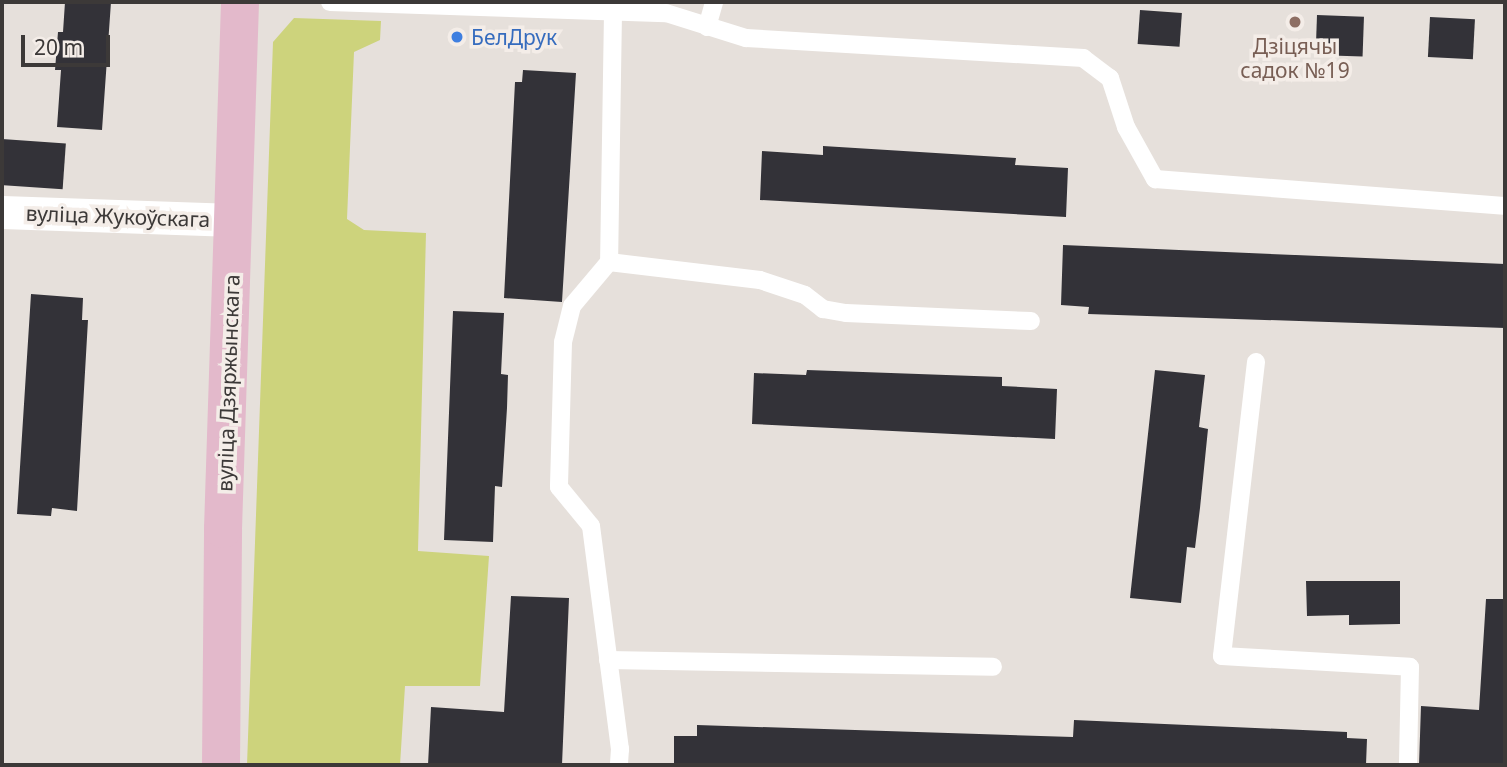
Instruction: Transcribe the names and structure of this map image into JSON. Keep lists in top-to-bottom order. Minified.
{"streets":{"main road":["вуліца Дзяржынскага"],"street":["вуліца Жукоўскага"]},"crossings":[["вуліца Жукоўскага","вуліца Дзяржынскага"]],"places":["Дзіцячы садок №19","БелДрук"],"scale_bar":"20 m"}
